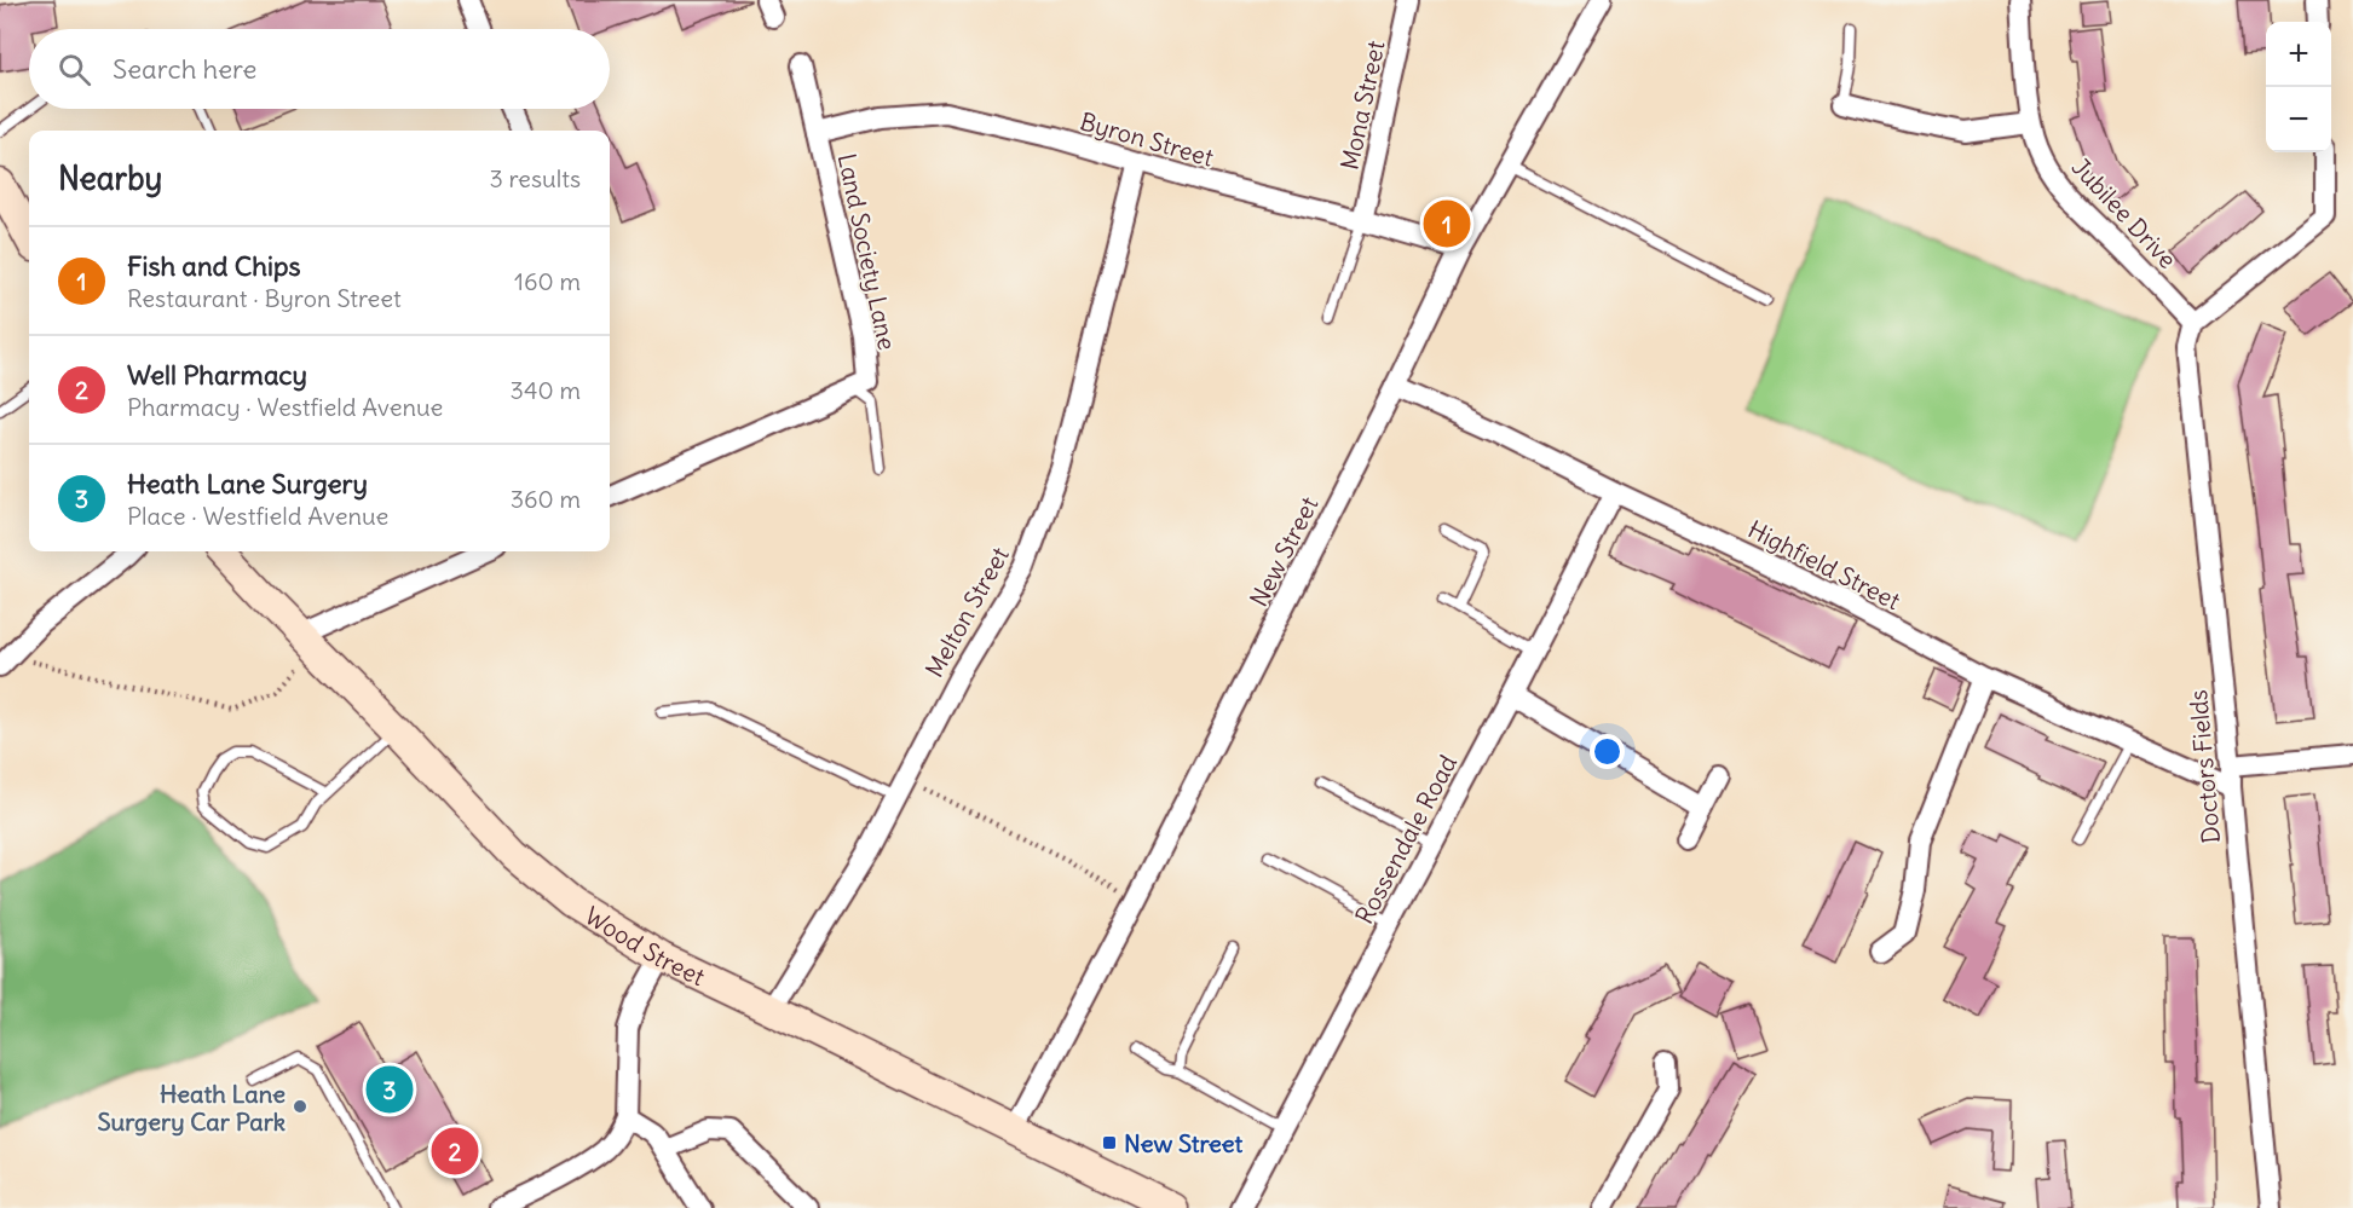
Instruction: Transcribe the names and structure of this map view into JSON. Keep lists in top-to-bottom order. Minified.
{"streets":{"street":["Mona Street","Byron Street","Jubilee Drive","Land Society Lane","New Street","Highfield Street","Melton Street","Doctors Fields","Rossendale Road","Wood Street"]},"crossings":[["Mona Street","Byron Street"],["Byron Street","Land Society Lane"],["Byron Street","New Street"],["Byron Street","Melton Street"],["Jubilee Drive","Doctors Fields"],["New Street","Highfield Street"],["New Street","Wood Street"],["Highfield Street","Doctors Fields"],["Highfield Street","Rossendale Road"],["Melton Street","Wood Street"]],"places":{"other":["Heath Lane Surgery Car Park"],"transit":["New Street"]},"page":{"map_buttons":["+","−"],"search":"Search here","heading":["Nearby","3 results"],"pins":["1","3","2"],"list":[{"mark":"1","name":"Fish and Chips","note":"Restaurant · Byron Street","value":"160 m"},{"mark":"2","name":"Well Pharmacy","note":"Pharmacy · Westfield Avenue","value":"340 m"},{"mark":"3","name":"Heath Lane Surgery","note":"Place · Westfield Avenue","value":"360 m"}]}}
